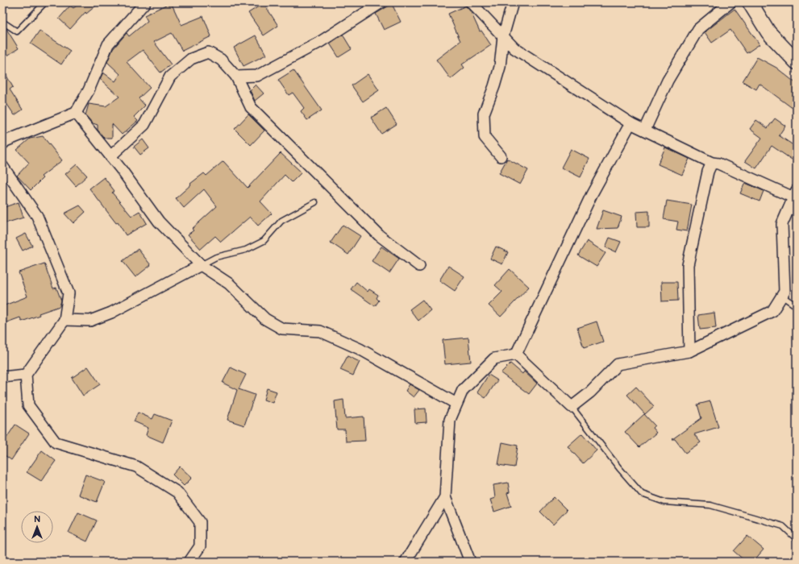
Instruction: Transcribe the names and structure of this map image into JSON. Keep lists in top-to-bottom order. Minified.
{"north":"top"}
